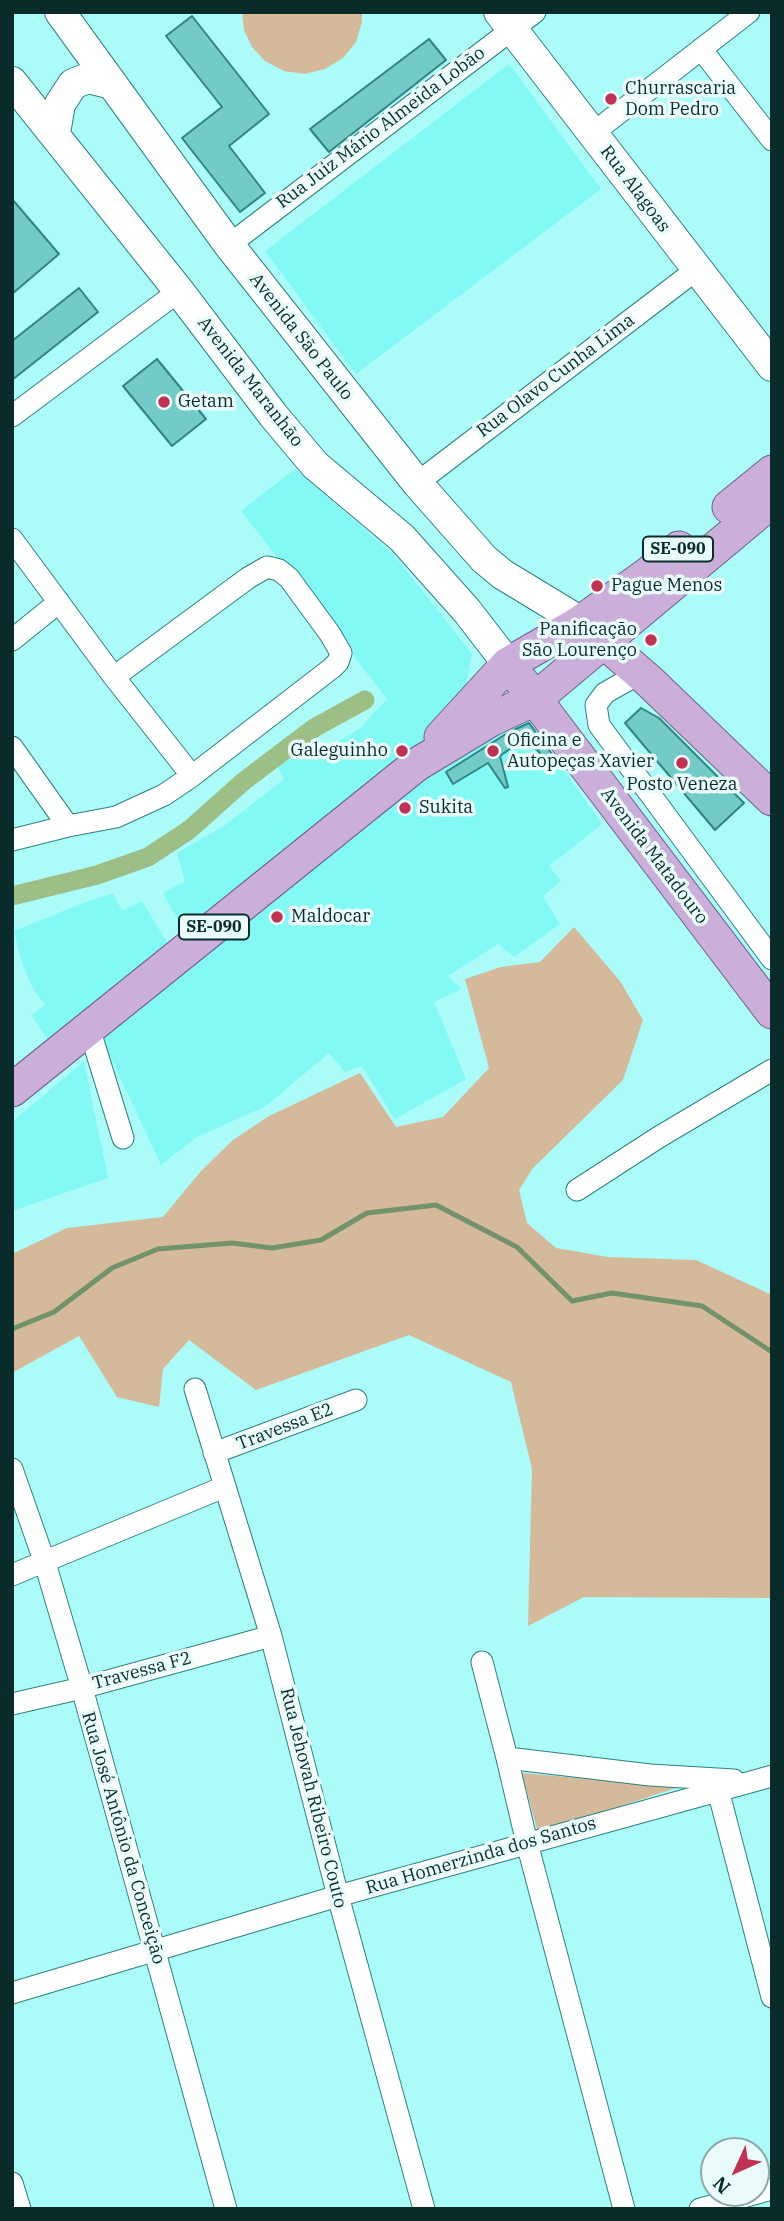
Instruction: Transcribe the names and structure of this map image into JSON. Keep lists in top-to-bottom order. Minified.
{"streets":{"main road":["Rua Alagoas","Avenida São Paulo","Avenida Maranhão","SE-090","Avenida Matadouro"],"street":["Rua Juiz Mário Almeida Lobão","Rua Olavo Cunha Lima","Travessa E2","Travessa F2","Rua Jehovah Ribeiro Couto","Rua José Antônio da Conceição","Rua Homerzinda dos Santos"]},"crossings":[["Rua Juiz Mário Almeida Lobão","Rua Alagoas"],["Rua Juiz Mário Almeida Lobão","Avenida São Paulo"],["Rua Alagoas","Rua Olavo Cunha Lima"],["Avenida São Paulo","Rua Olavo Cunha Lima"],["Avenida São Paulo","SE-090"],["Avenida Maranhão","SE-090"],["Avenida Maranhão","Avenida Matadouro"],["SE-090","Avenida Matadouro"],["Travessa E2","Rua Jehovah Ribeiro Couto"],["Travessa F2","Rua Jehovah Ribeiro Couto"],["Travessa F2","Rua José Antônio da Conceição"],["Rua Jehovah Ribeiro Couto","Rua Homerzinda dos Santos"],["Rua José Antônio da Conceição","Rua Homerzinda dos Santos"]],"places":["Churrascaria Dom Pedro","Getam","Pague Menos","Panificação São Lourenço","Galeguinho","Oficina e Autopeças Xavier","Posto Veneza","Sukita","Maldocar"],"north":"bottom left"}
